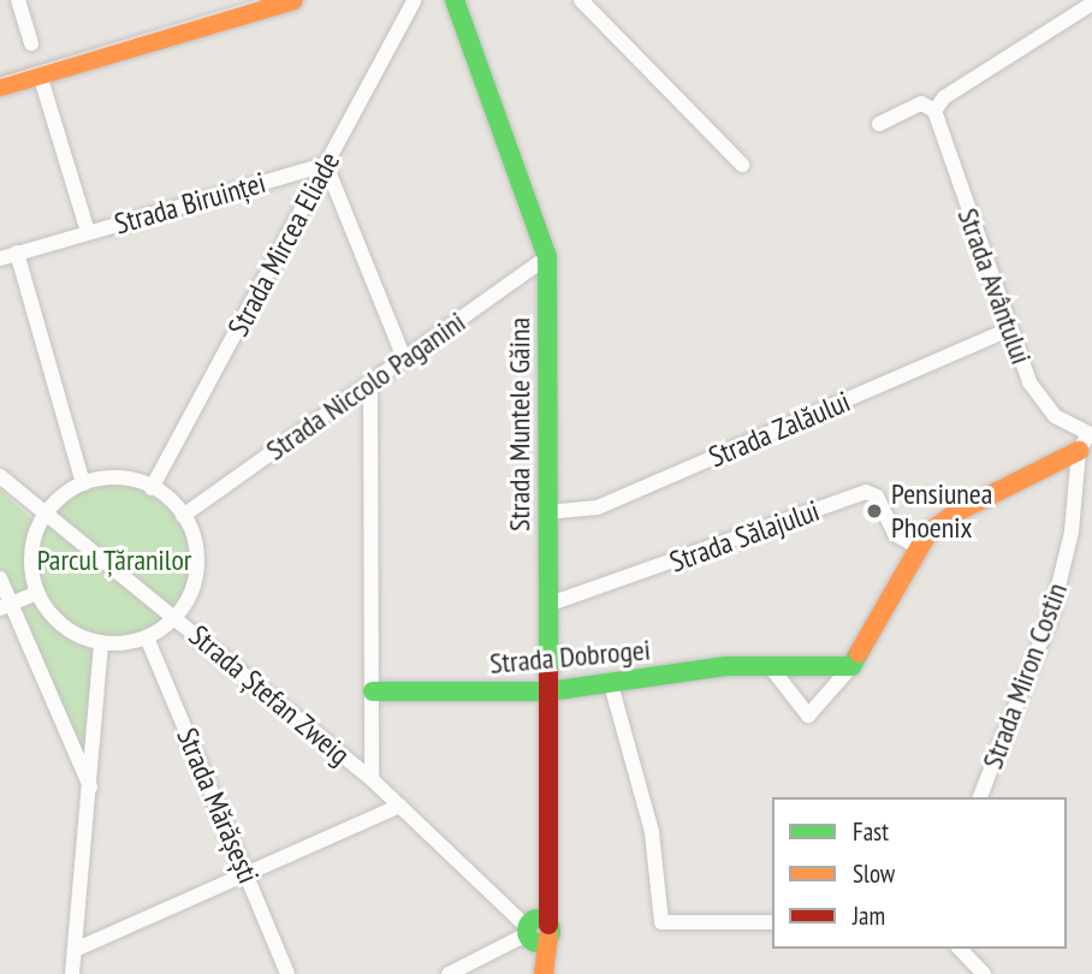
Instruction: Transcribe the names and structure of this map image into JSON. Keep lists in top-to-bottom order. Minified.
{"streets":{"street":["Strada Biruinței","Strada Mircea Eliade","Strada Avântului","Strada Niccolo Paganini","Strada Muntele Găina","Strada Zalăului","Strada Sălajului","Strada Dobrogei","Strada Miron Costin","Strada Ștefan Zweig","Strada Mărășești"]},"crossings":[["Strada Biruinței","Strada Mircea Eliade"],["Strada Avântului","Strada Zalăului"],["Strada Avântului","Strada Miron Costin"],["Strada Niccolo Paganini","Strada Muntele Găina"],["Strada Muntele Găina","Strada Zalăului"],["Strada Muntele Găina","Strada Sălajului"],["Strada Muntele Găina","Strada Dobrogei"],["Strada Muntele Găina","Strada Ștefan Zweig"]],"parks":["Parcul Țăranilor"],"places":["Pensiunea Phoenix"],"legend":["Fast","Slow","Jam"]}
